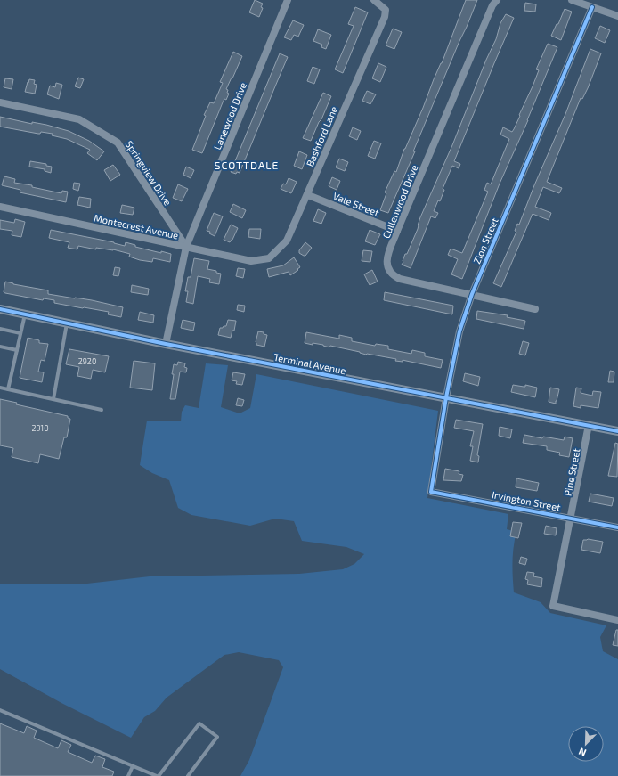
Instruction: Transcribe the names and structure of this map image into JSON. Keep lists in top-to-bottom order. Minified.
{"streets":{"street":["Lanewood Drive","Bashford Lane","Springview Drive","Cullenwood Drive","Vale Street","Montecrest Avenue","Zion Street","Terminal Avenue","Pine Street","Irvington Street"]},"crossings":[["Lanewood Drive","Springview Drive"],["Lanewood Drive","Montecrest Avenue"],["Lanewood Drive","Terminal Avenue"],["Bashford Lane","Vale Street"],["Bashford Lane","Montecrest Avenue"],["Springview Drive","Montecrest Avenue"],["Cullenwood Drive","Vale Street"],["Cullenwood Drive","Zion Street"],["Zion Street","Terminal Avenue"],["Zion Street","Irvington Street"],["Terminal Avenue","Pine Street"],["Pine Street","Irvington Street"]],"districts":["SCOTTDALE"],"house_numbers":["2920","2910"],"north":"bottom left"}
